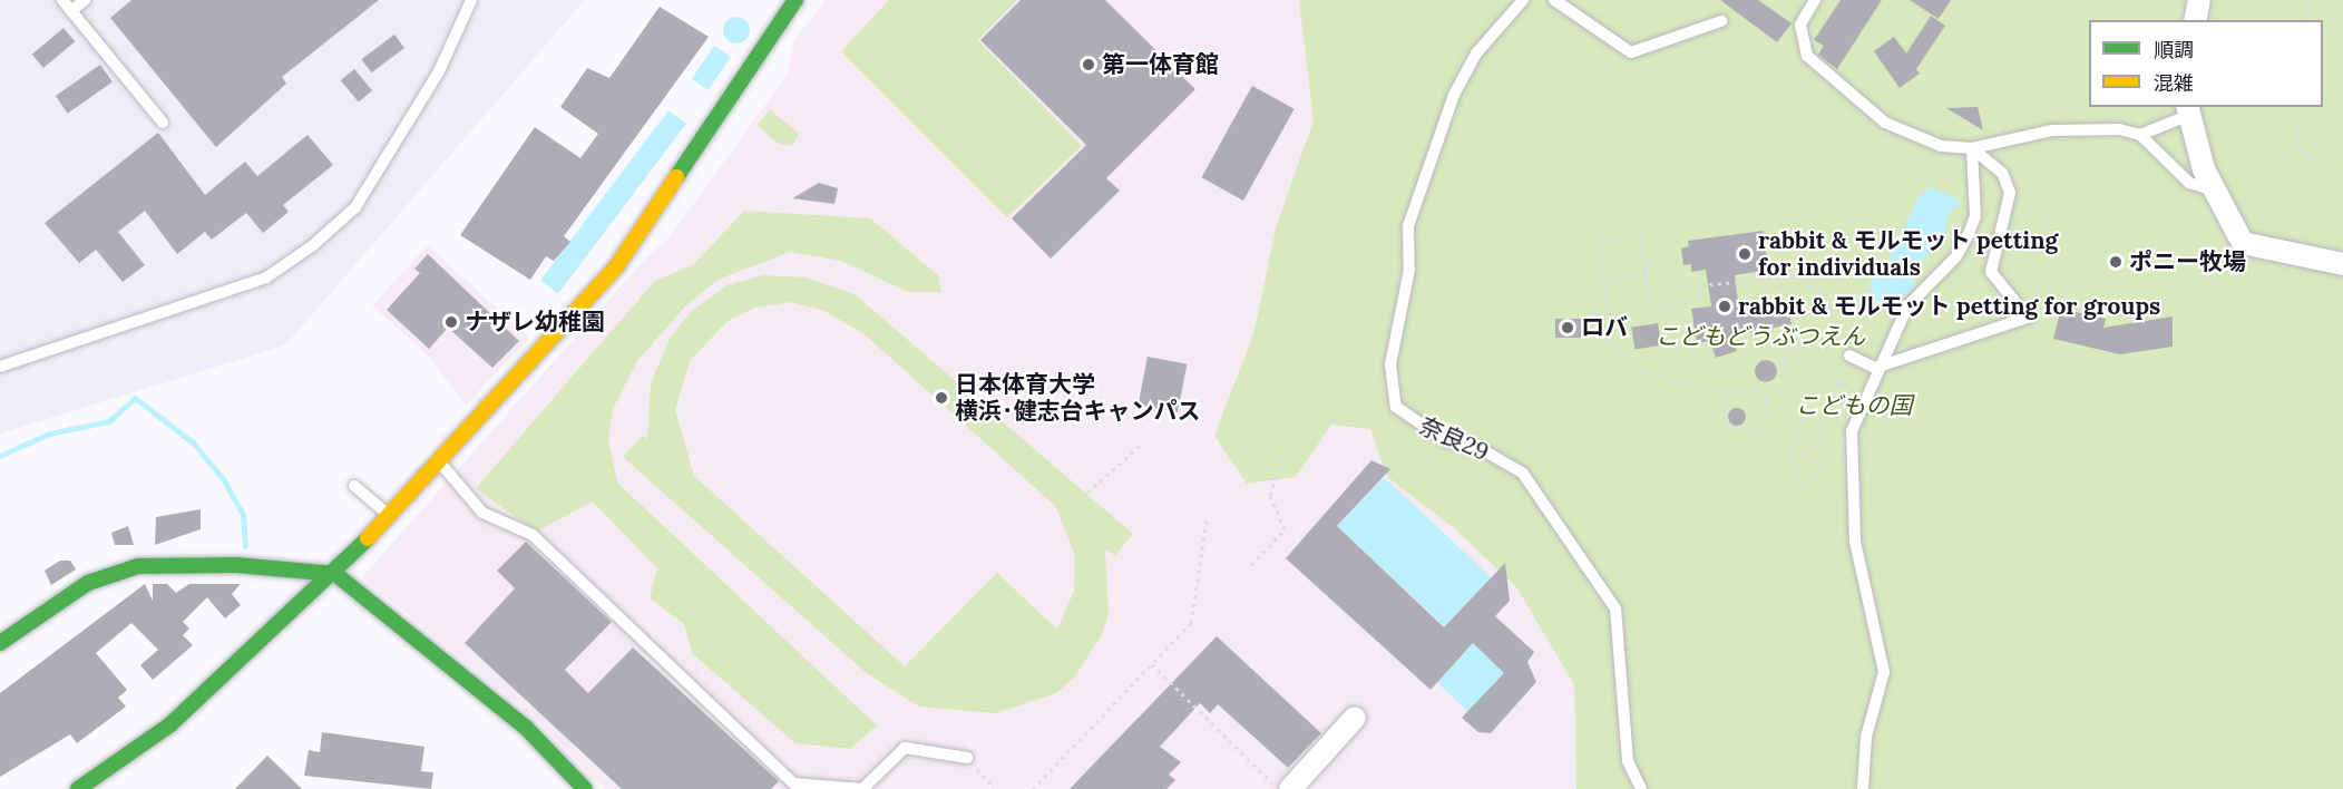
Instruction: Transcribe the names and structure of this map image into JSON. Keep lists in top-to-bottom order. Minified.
{"streets":{"lane":["奈良29"]},"parks":["こどもどうぶつえん","こどもの国"],"places":["第一体育館","rabbit & モルモット petting for individuals","ポニー牧場","rabbit & モルモット petting for groups","ナザレ幼稚園","ロバ","日本体育大学 横浜･健志台キャンパス"],"legend":["順調","混雑"]}
